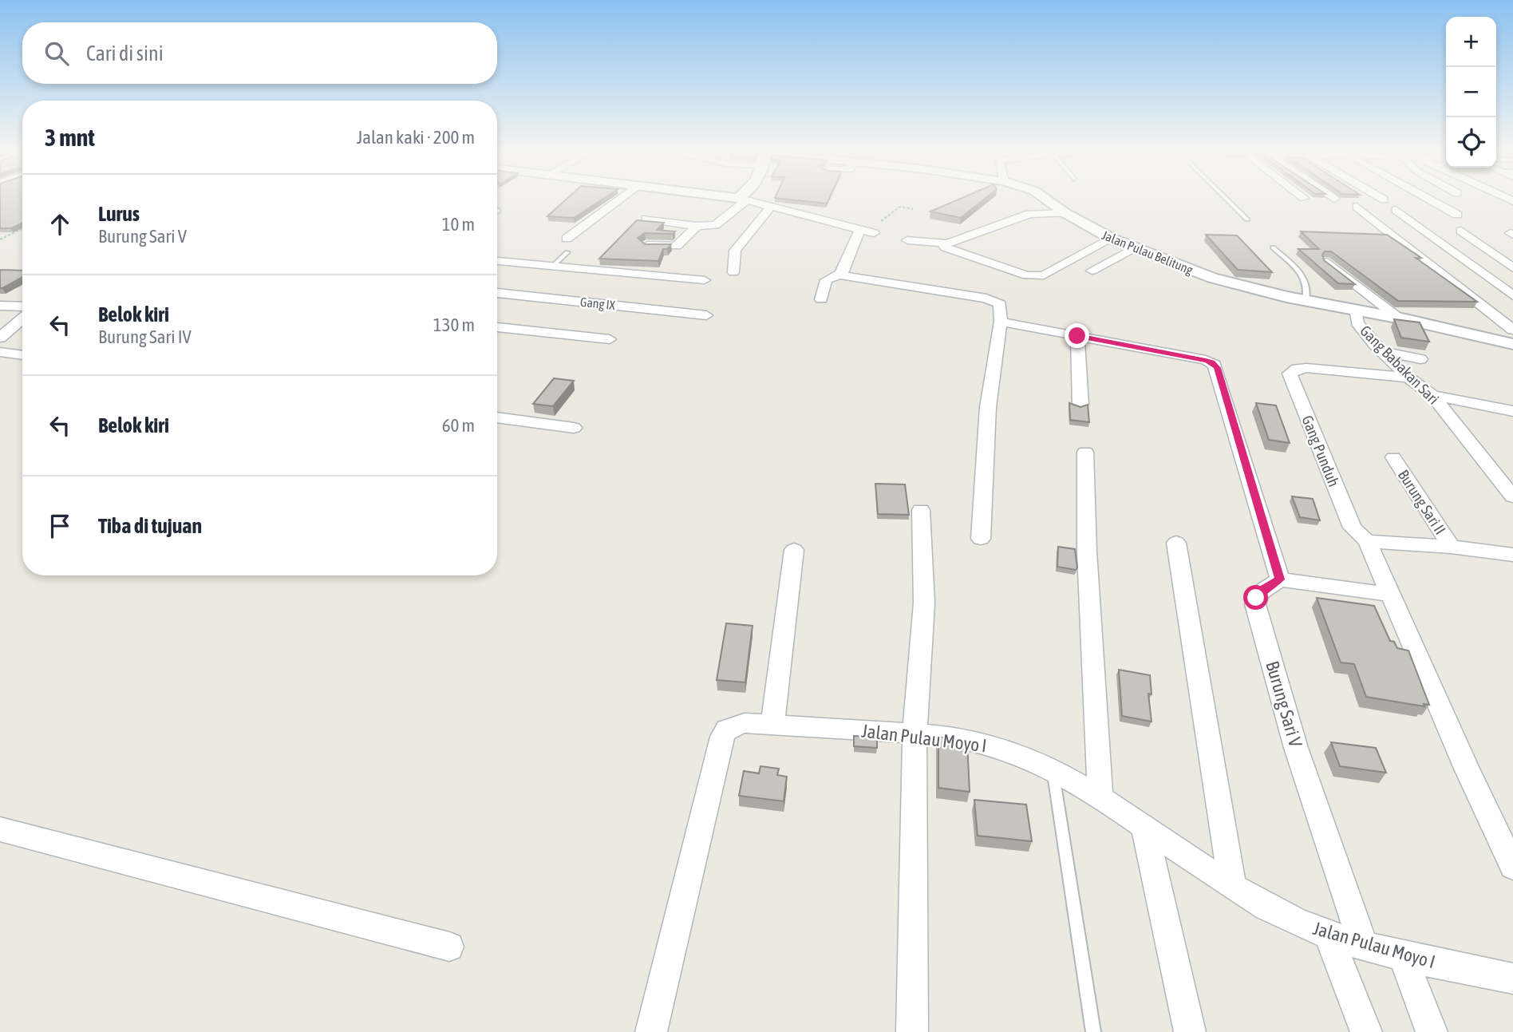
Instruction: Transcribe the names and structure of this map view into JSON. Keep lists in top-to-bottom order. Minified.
{"streets":{"street":["Jalan Pulau Belitung","Gang IX","Gang Babakan Sari","Gang Punduh","Burung Sari II","Burung Sari V","Jalan Pulau Moyo I"]},"crossings":[["Jalan Pulau Belitung","Gang Babakan Sari"],["Gang Babakan Sari","Gang Punduh"],["Burung Sari V","Jalan Pulau Moyo I"]],"page":{"map_buttons":["+","−"],"search":"Cari di sini","heading":["3 mnt","Jalan kaki · 200 m"],"list":[["Lurus","Burung Sari V","10 m"],["Belok kiri","Burung Sari IV","130 m"],["Belok kiri","60 m"],"Tiba di tujuan"]}}
